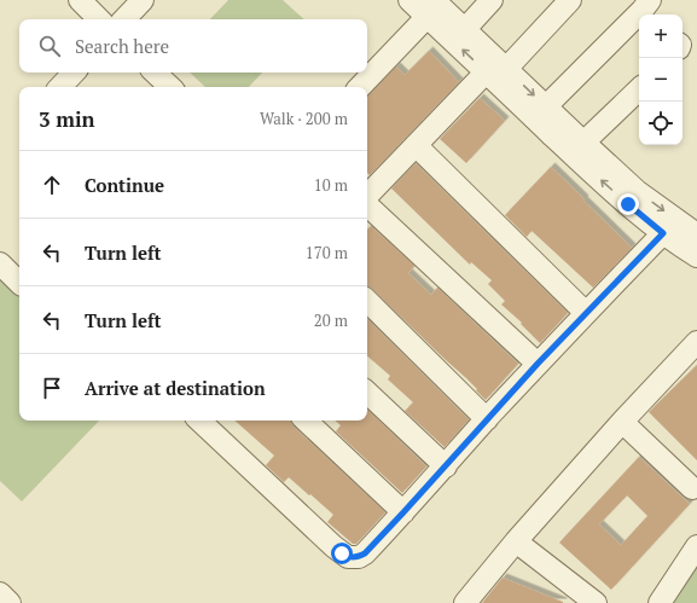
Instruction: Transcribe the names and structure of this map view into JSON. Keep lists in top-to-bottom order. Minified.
{"page":{"map_buttons":["+","−"],"search":"Search here","heading":["3 min","Walk · 200 m"],"list":[["Continue","10 m"],["Turn left","170 m"],["Turn left","20 m"],"Arrive at destination"]}}
